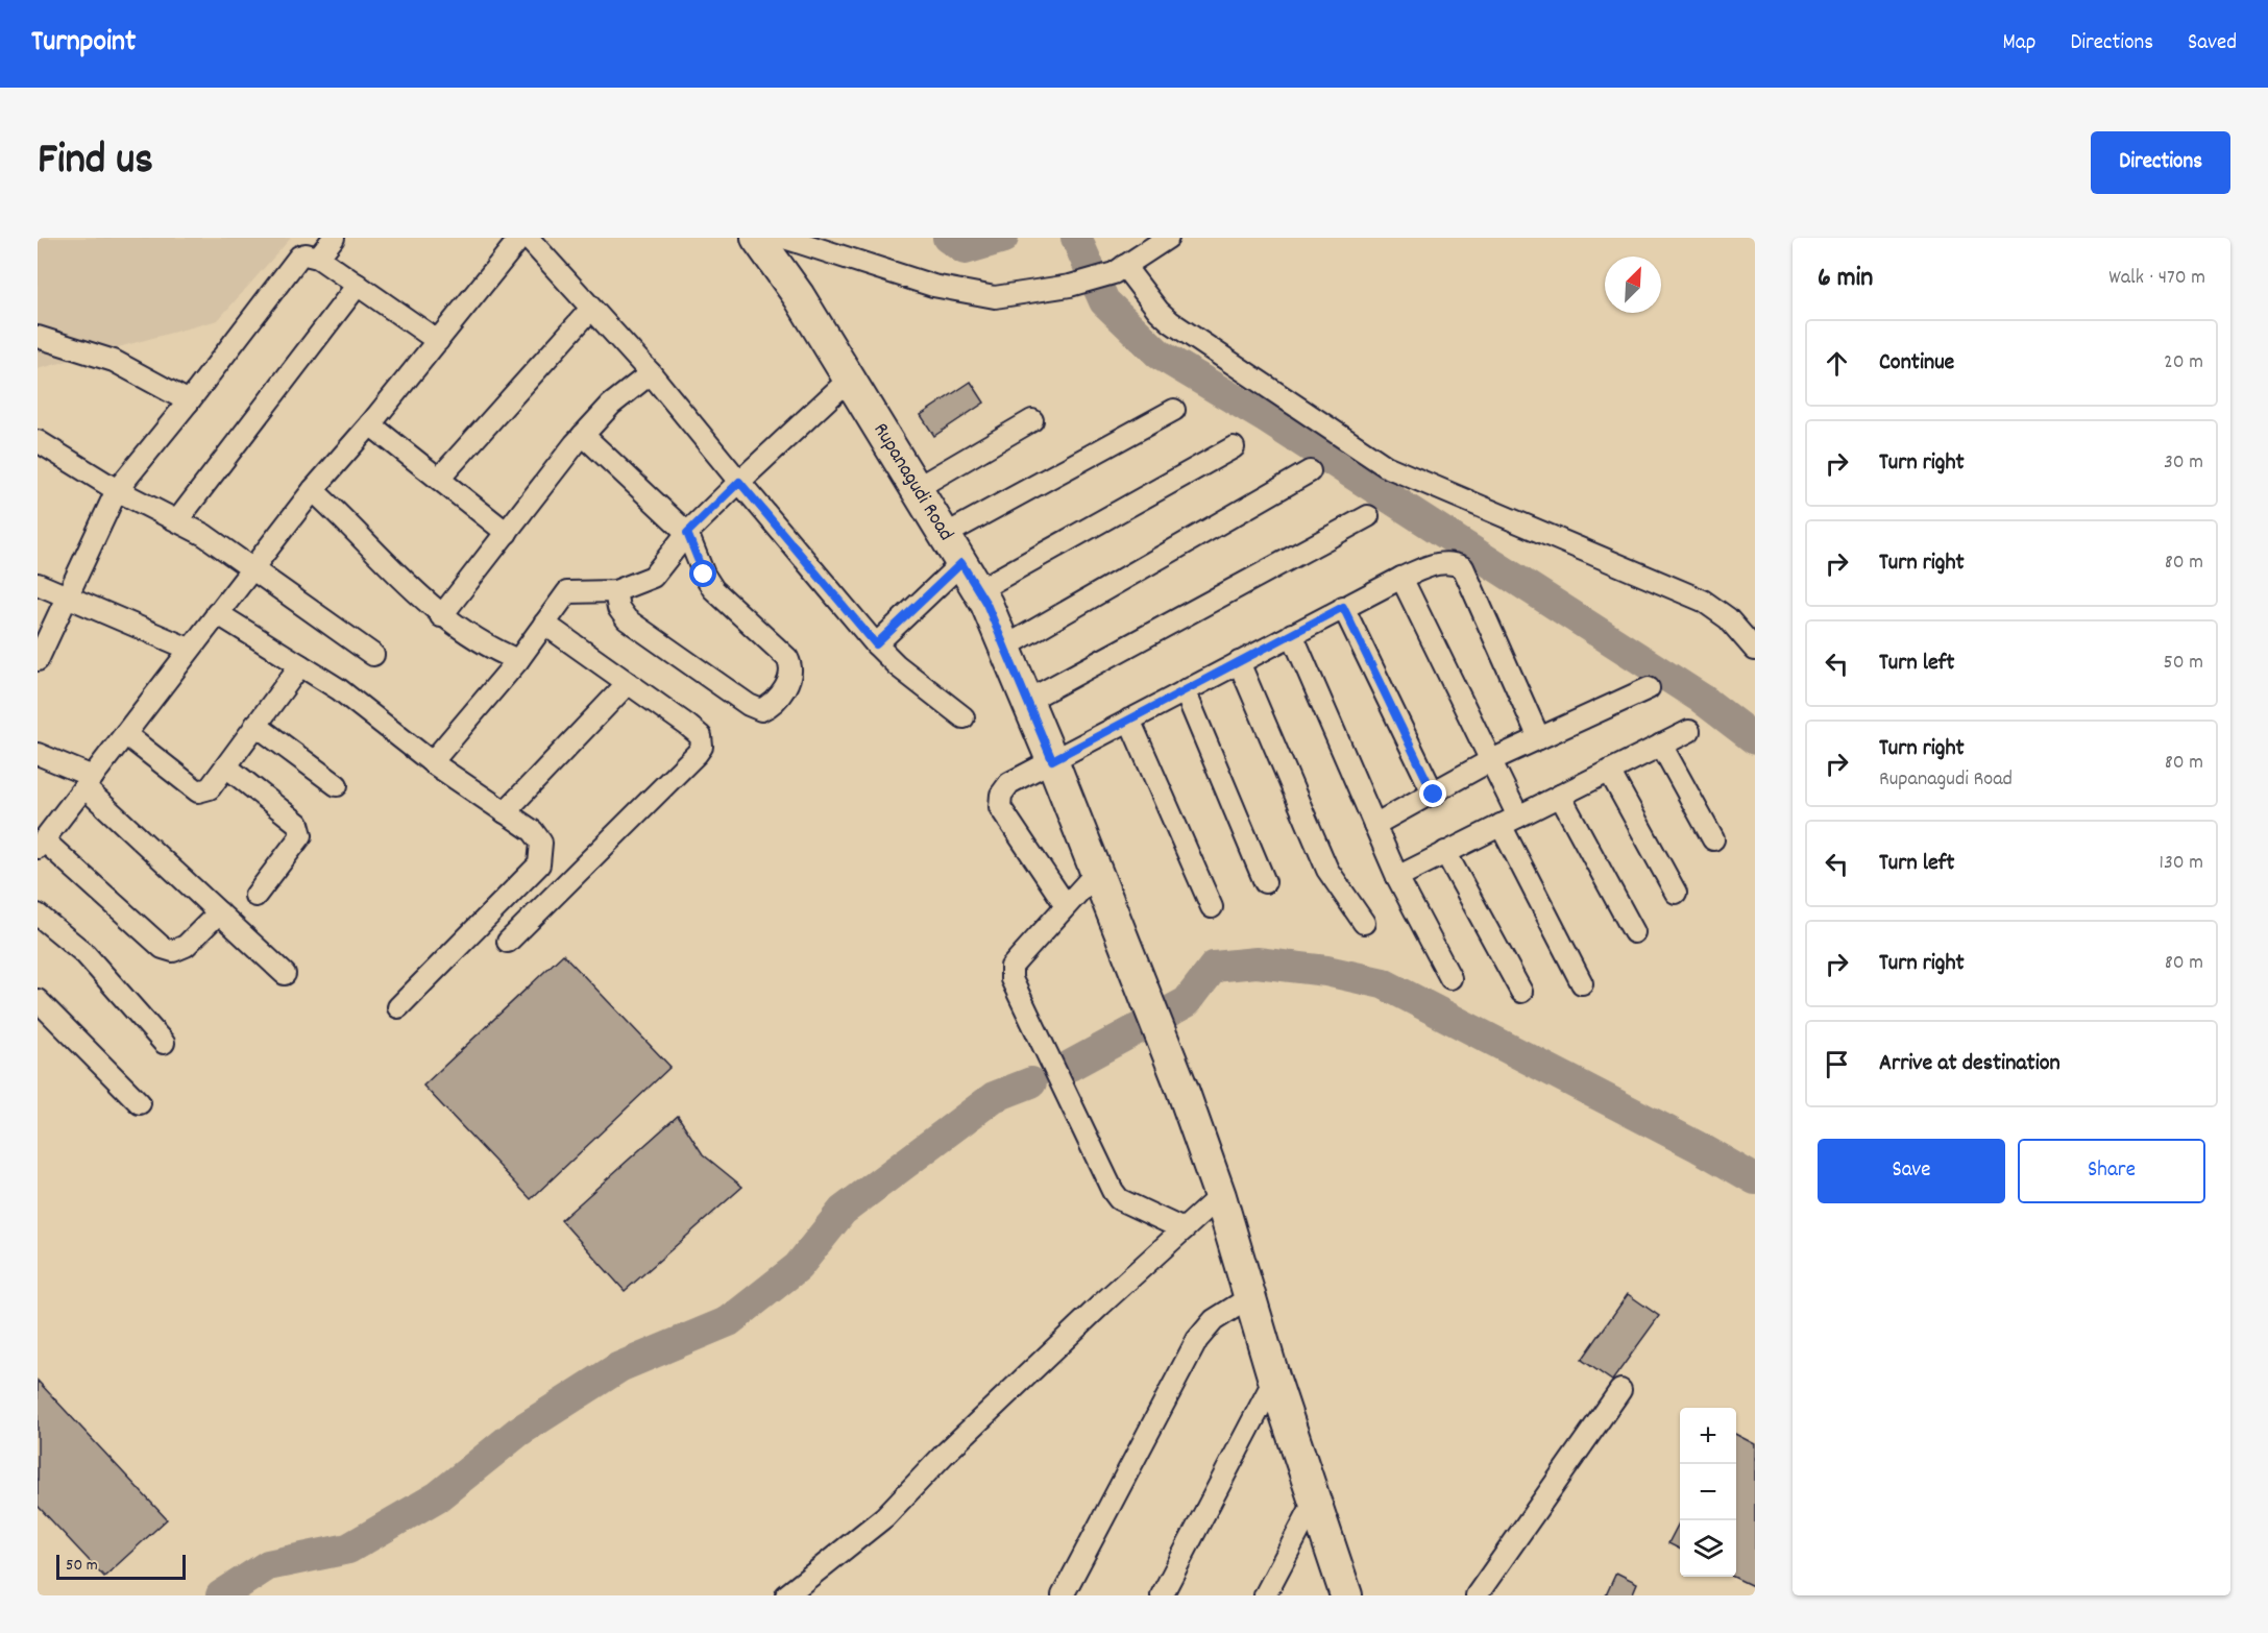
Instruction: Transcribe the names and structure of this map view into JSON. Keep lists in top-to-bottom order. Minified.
{"streets":{"main road":["Rupanagudi Road"]},"scale_bar":"50 m","north":"top right","page":{"header":"Turnpoint","nav":["Map","Directions","Saved"],"title":"Find us","buttons":["Directions",["Save","Share"]],"heading":["6 min","Walk · 470 m"],"list":[["Continue","20 m"],["Turn right","30 m"],["Turn right","80 m"],["Turn left","50 m"],["Turn right","Rupanagudi Road","80 m"],["Turn left","130 m"],["Turn right","80 m"],"Arrive at destination"],"map_buttons":["+","−"],"scale":"50 m"}}
